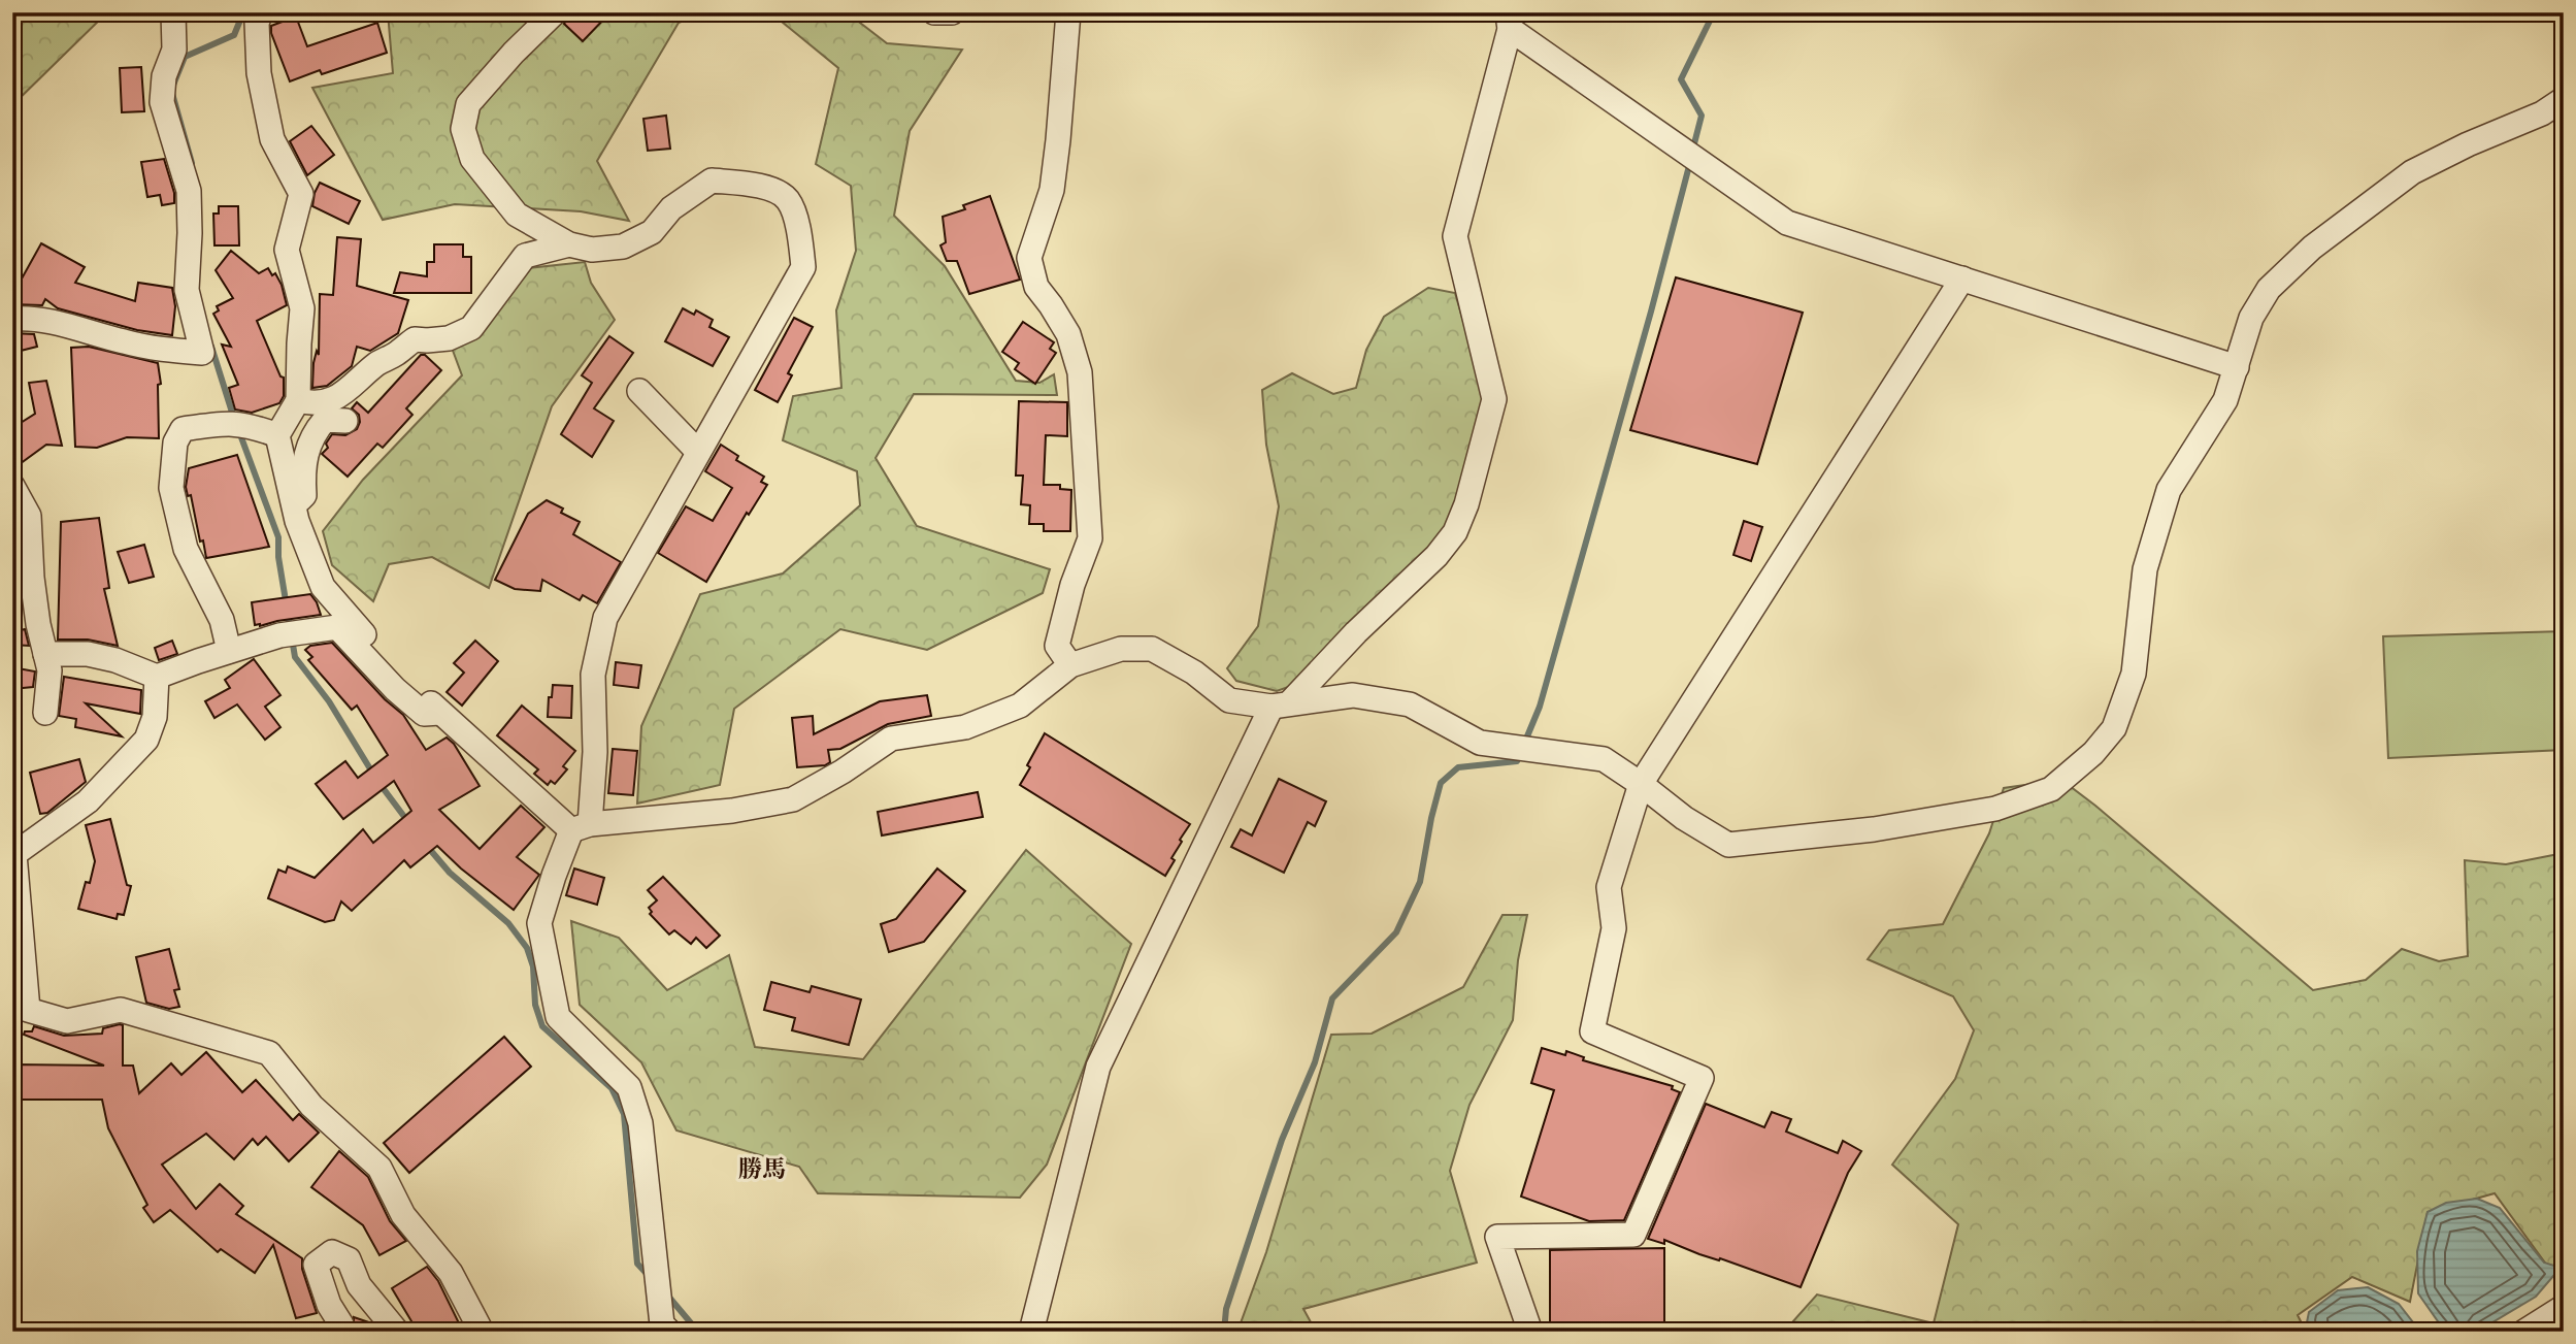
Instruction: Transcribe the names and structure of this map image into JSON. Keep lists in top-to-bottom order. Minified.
{"districts":["勝馬"]}
